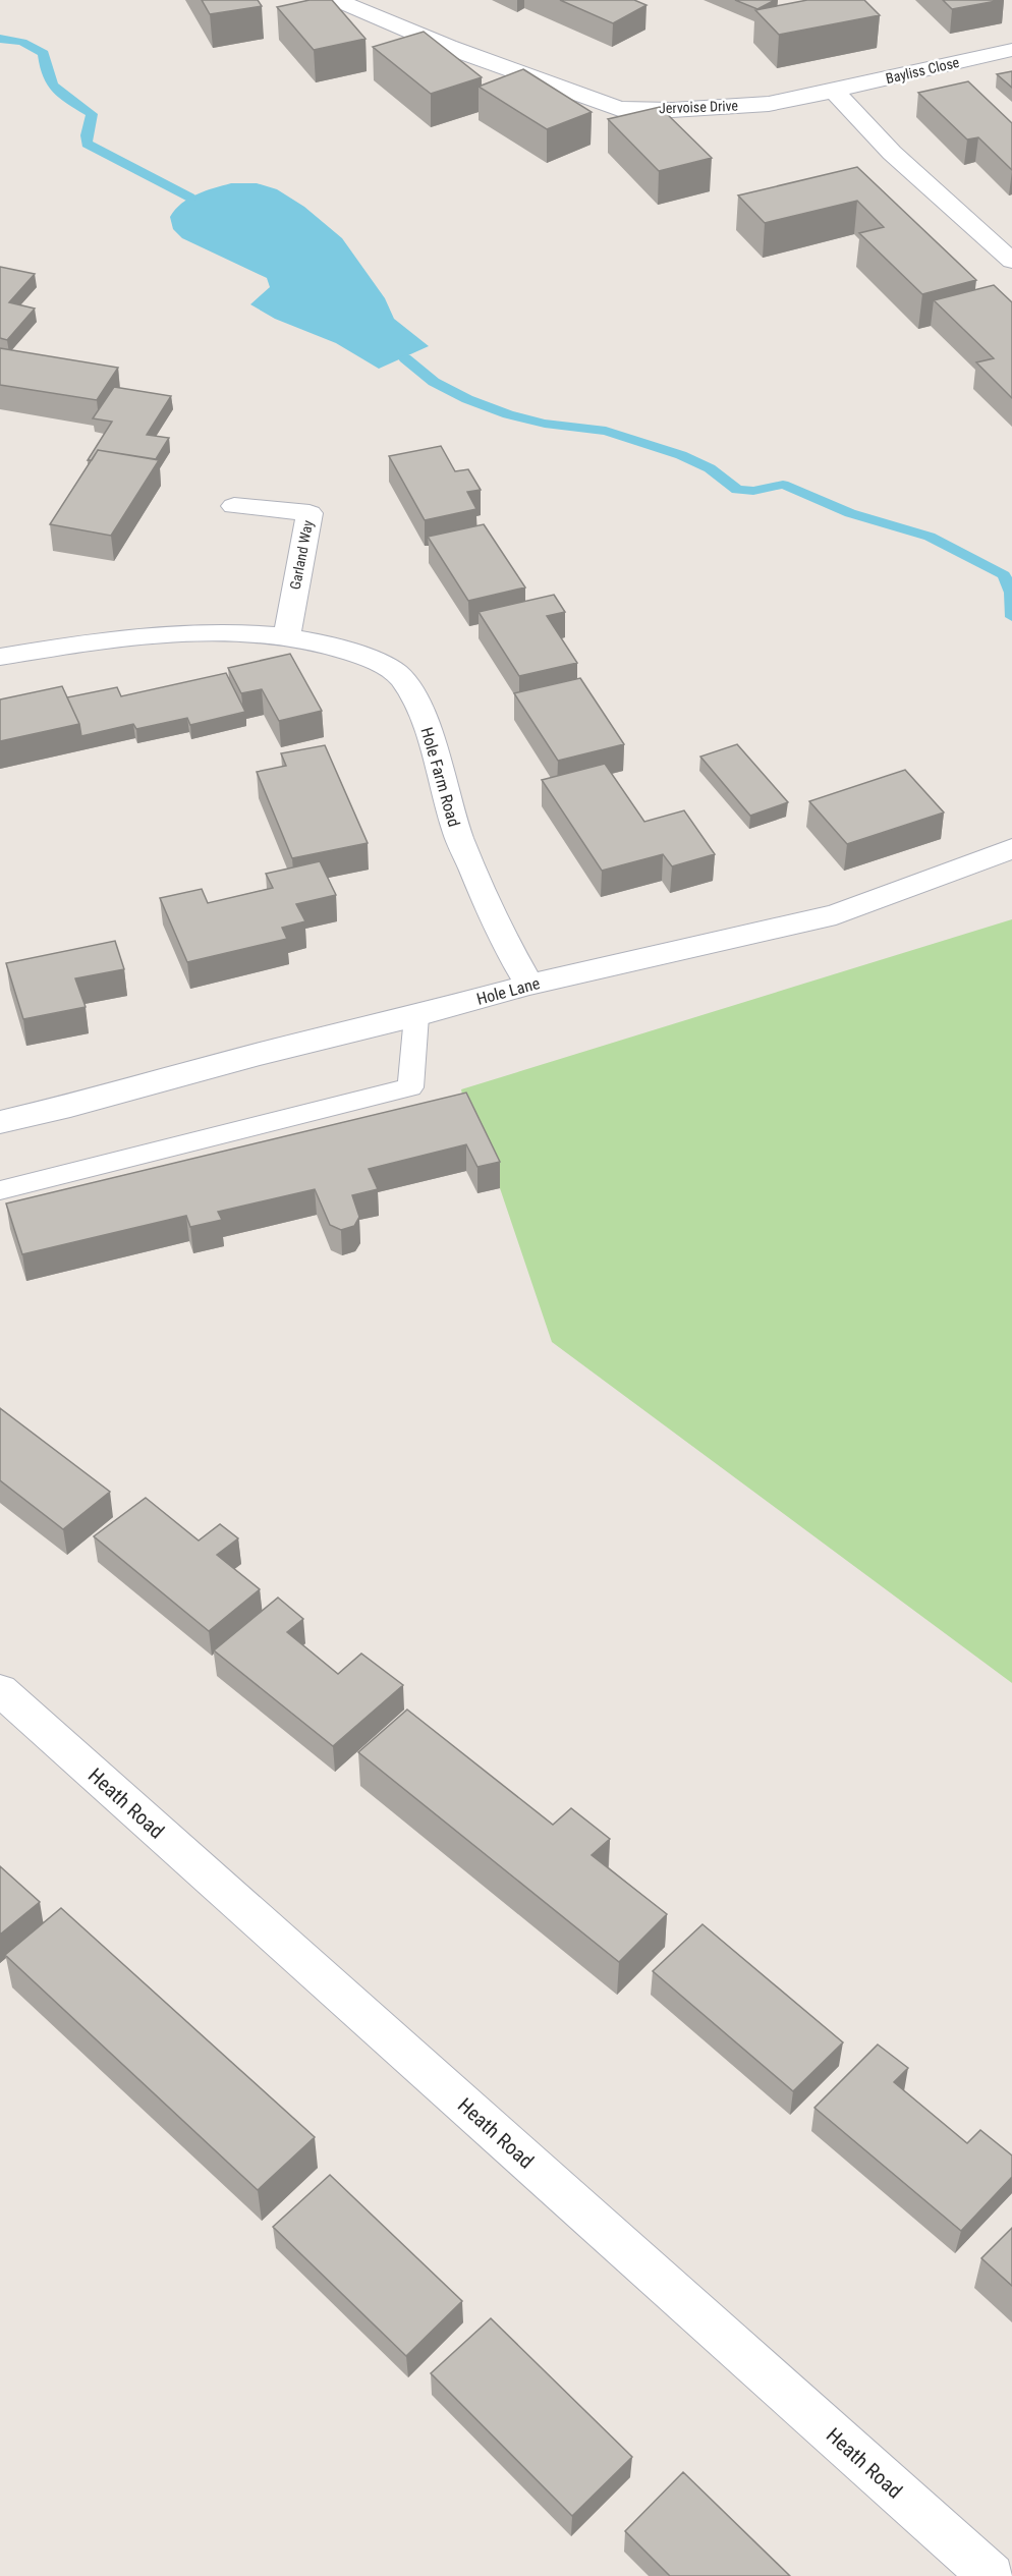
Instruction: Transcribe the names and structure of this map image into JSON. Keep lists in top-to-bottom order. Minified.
{"streets":{"street":["Bayliss Close","Jervoise Drive","Garland Way","Hole Farm Road","Hole Lane","Heath Road"]},"crossings":[["Bayliss Close","Jervoise Drive"],["Garland Way","Hole Farm Road"],["Hole Farm Road","Hole Lane"]]}
